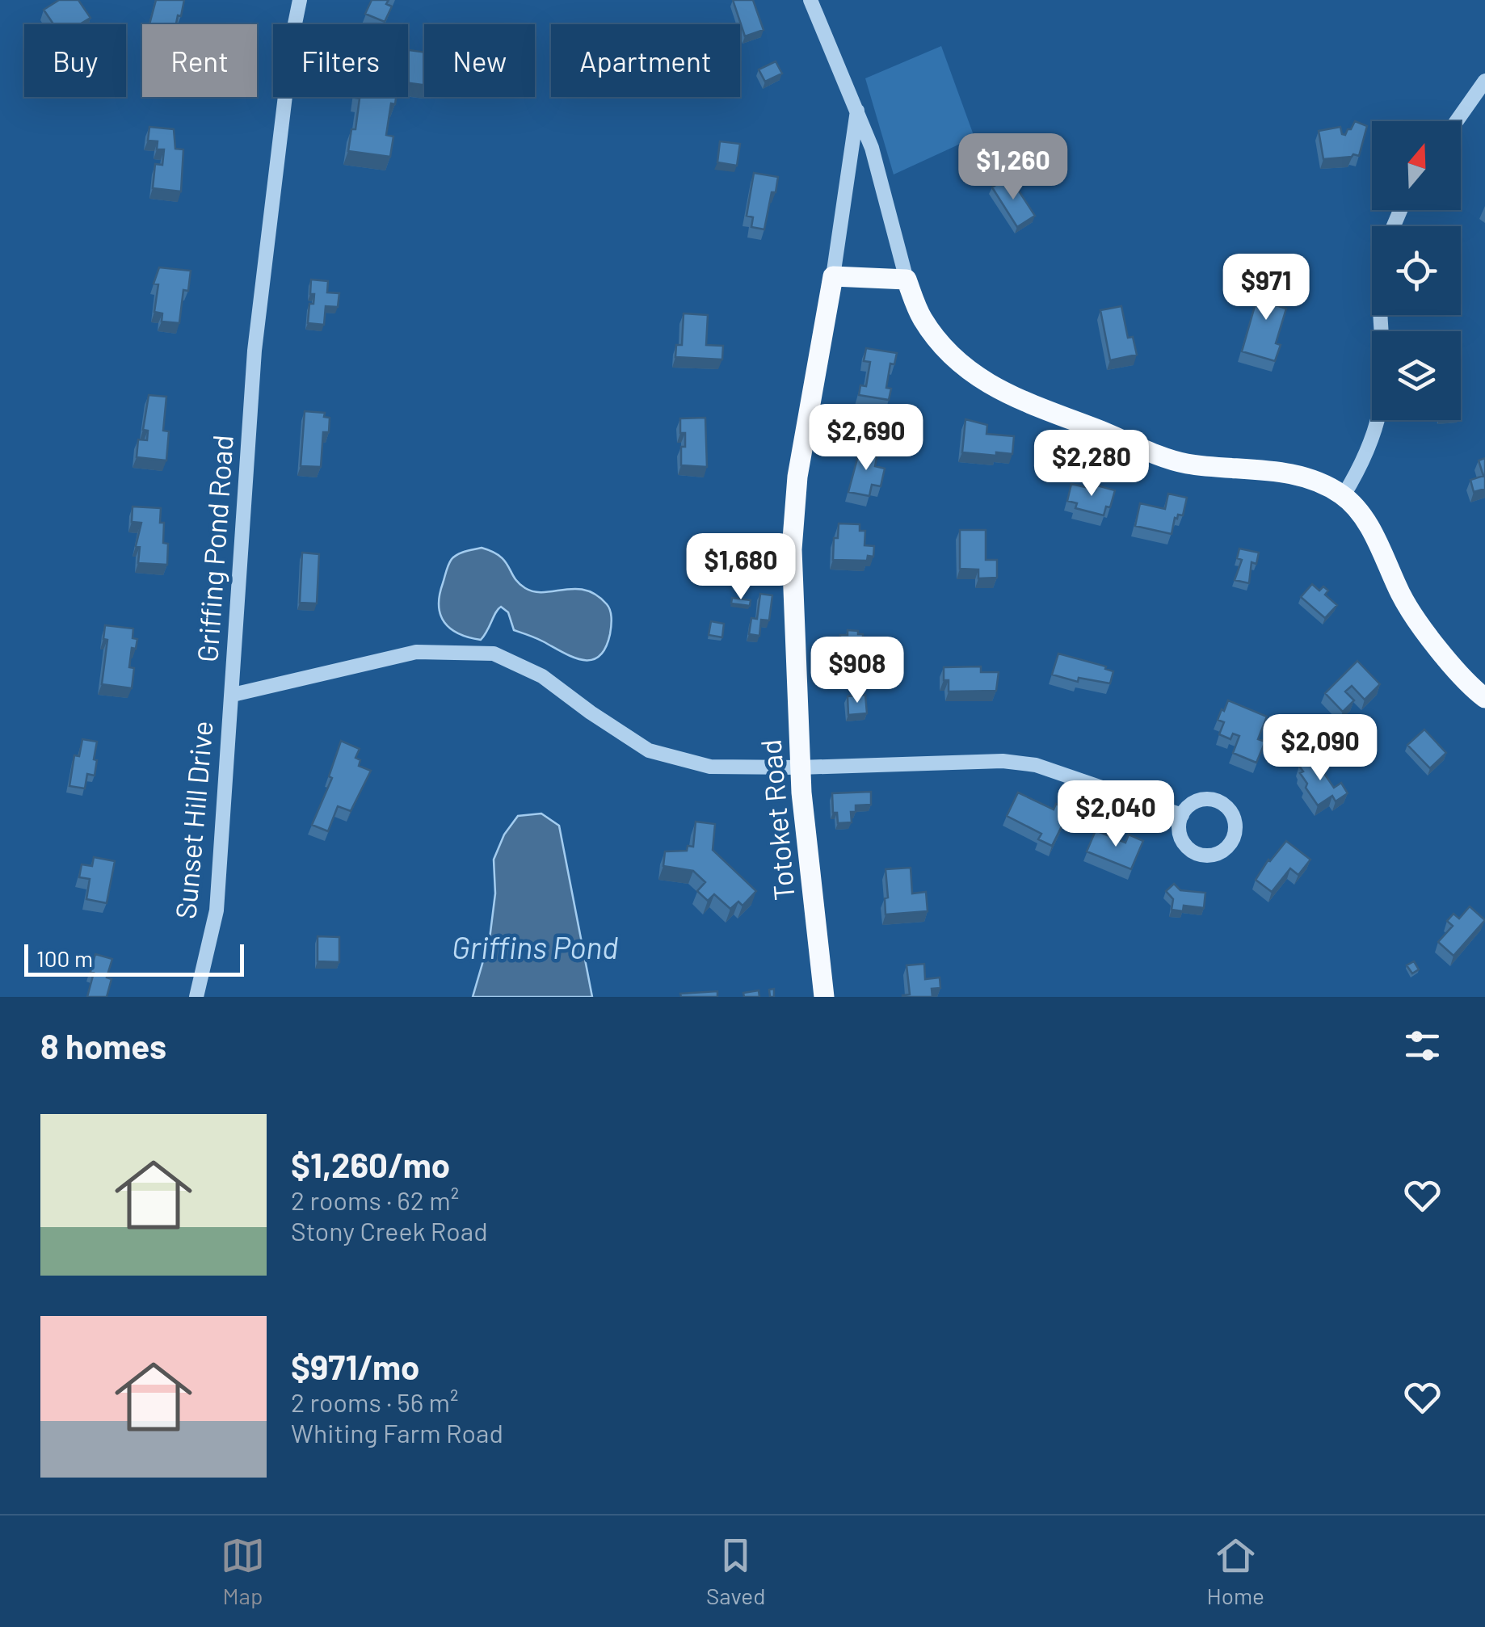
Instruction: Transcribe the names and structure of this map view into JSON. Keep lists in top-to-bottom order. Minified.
{"streets":{"main road":["Totoket Road"],"street":["Griffing Pond Road","Sunset Hill Drive"]},"crossings":[["Griffing Pond Road","Sunset Hill Drive"],["Griffing Pond Road","Totoket Road"]],"water":["Griffins Pond"],"scale_bar":"100 m","north":"top","page":{"chip":["Buy","Rent","Filters","New","Apartment"],"price":["$1,260","$971","$2,690","$2,280","$1,680","$908","$2,090","$2,040"],"scale":"100 m","heading":"8 homes","list":[{"name":"$1,260/mo","note":"2 rooms · 62 m² · Stony Creek Road"},{"name":"$971/mo","note":"2 rooms · 56 m² · Whiting Farm Road"}],"tabs":["Map","Saved","Home"]}}
